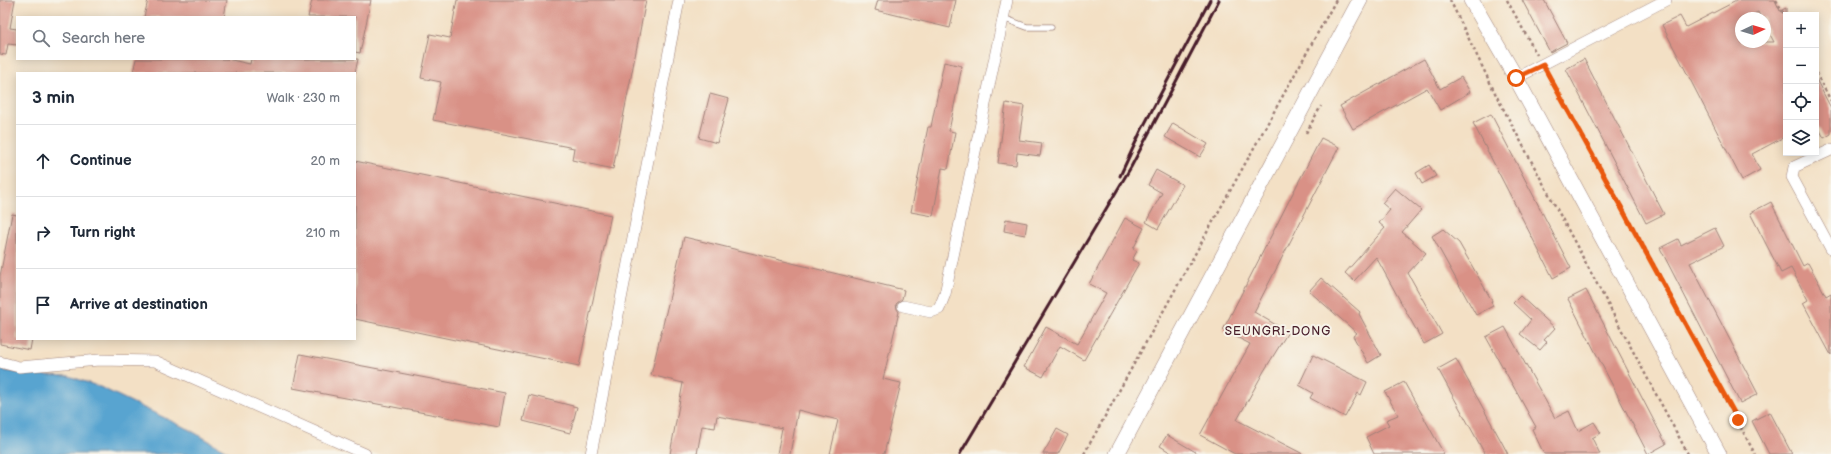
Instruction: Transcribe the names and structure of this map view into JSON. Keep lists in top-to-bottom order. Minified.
{"districts":["SEUNGRI-DONG"],"north":"right","page":{"map_buttons":["+","−"],"search":"Search here","heading":["3 min","Walk · 230 m"],"list":[["Continue","20 m"],["Turn right","210 m"],"Arrive at destination"]}}
